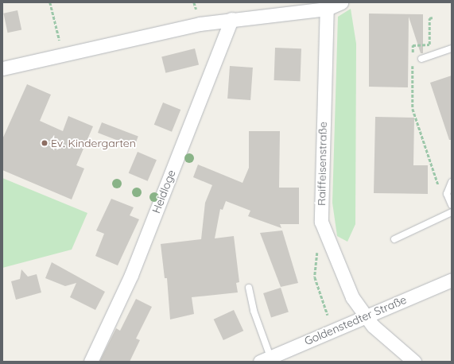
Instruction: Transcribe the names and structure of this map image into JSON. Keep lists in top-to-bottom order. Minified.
{"streets":{"street":["Raiffeisenstraße","Heidloge","Goldenstedter Straße"]},"crossings":[["Raiffeisenstraße","Goldenstedter Straße"]],"places":["Ev. Kindergarten"]}
